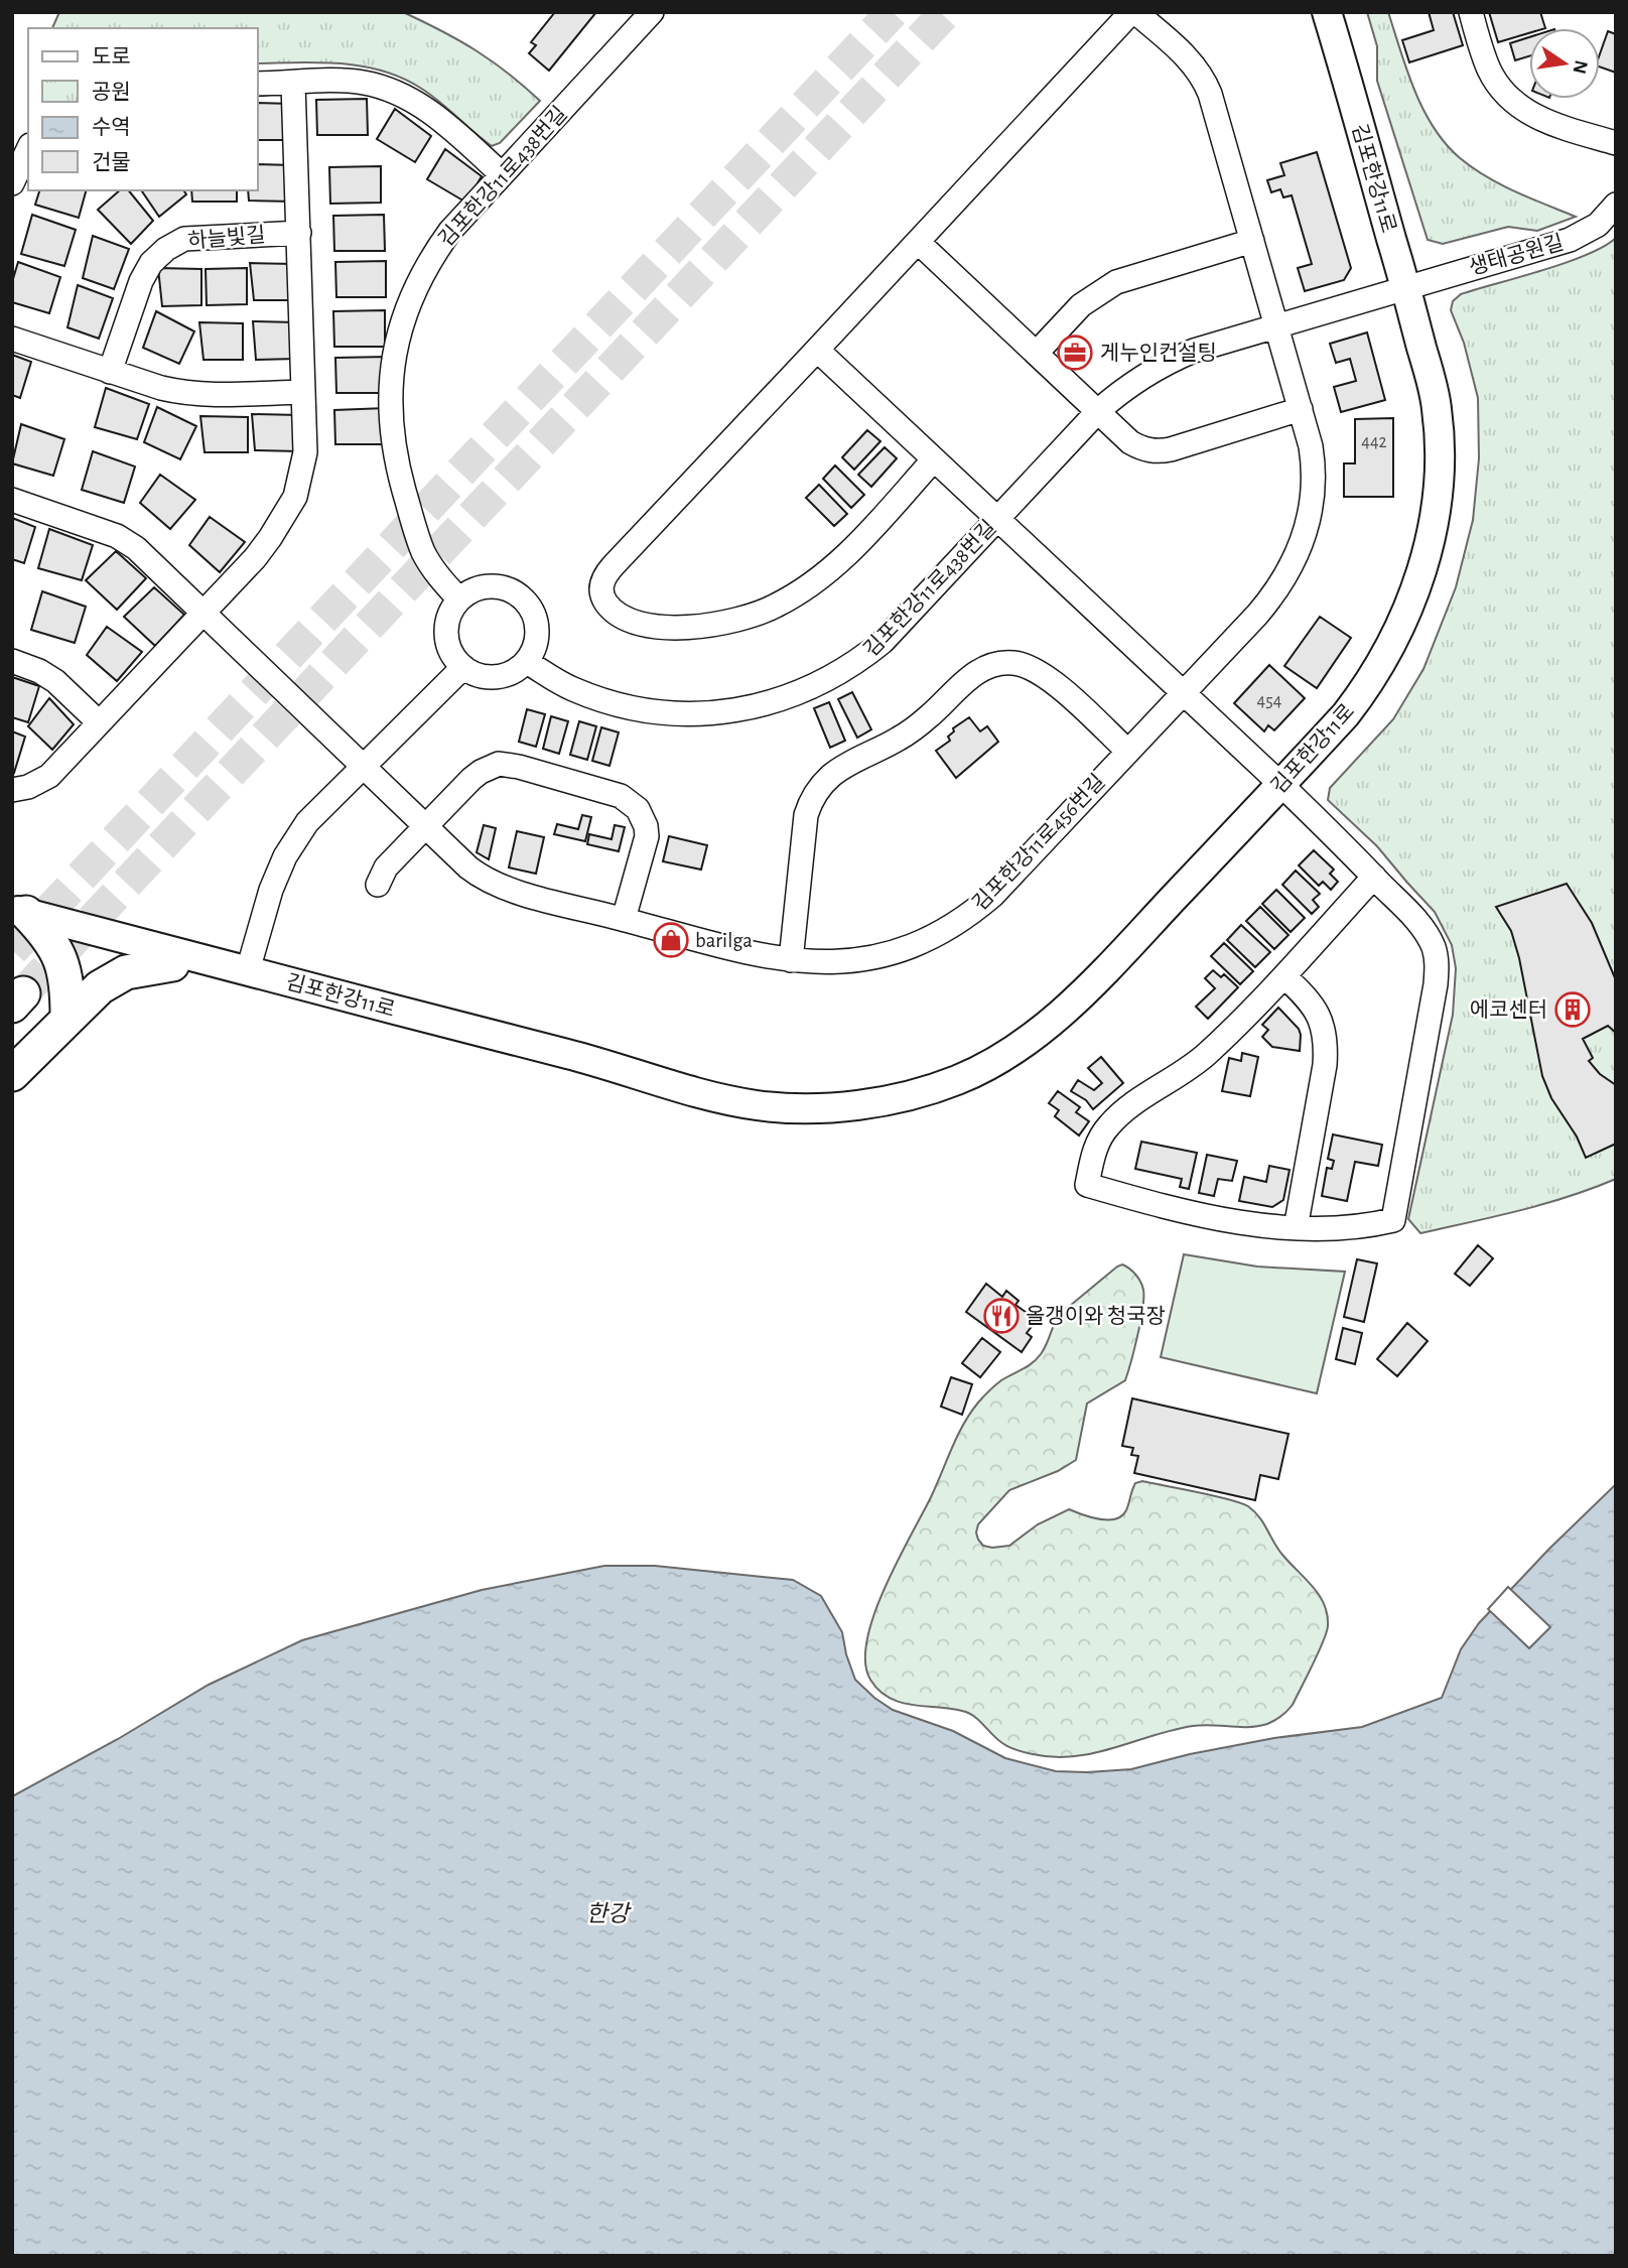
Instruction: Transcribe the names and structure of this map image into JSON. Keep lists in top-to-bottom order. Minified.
{"streets":{"main road":["김포한강11로"],"street":["김포한강11로438번길","하늘빛길","생태공원길","김포한강11로456번길"]},"crossings":[["김포한강11로438번길","김포한강11로"],["김포한강11로438번길","생태공원길"],["김포한강11로","생태공원길"]],"water":["한강"],"places":{"office":["게누인컨설팅"],"shop":["barilga"],"building":["에코센터"],"restaurant":["올갱이와 청국장"]},"house_numbers":["442","454"],"legend":["도로","공원","수역","건물"],"north":"right"}
